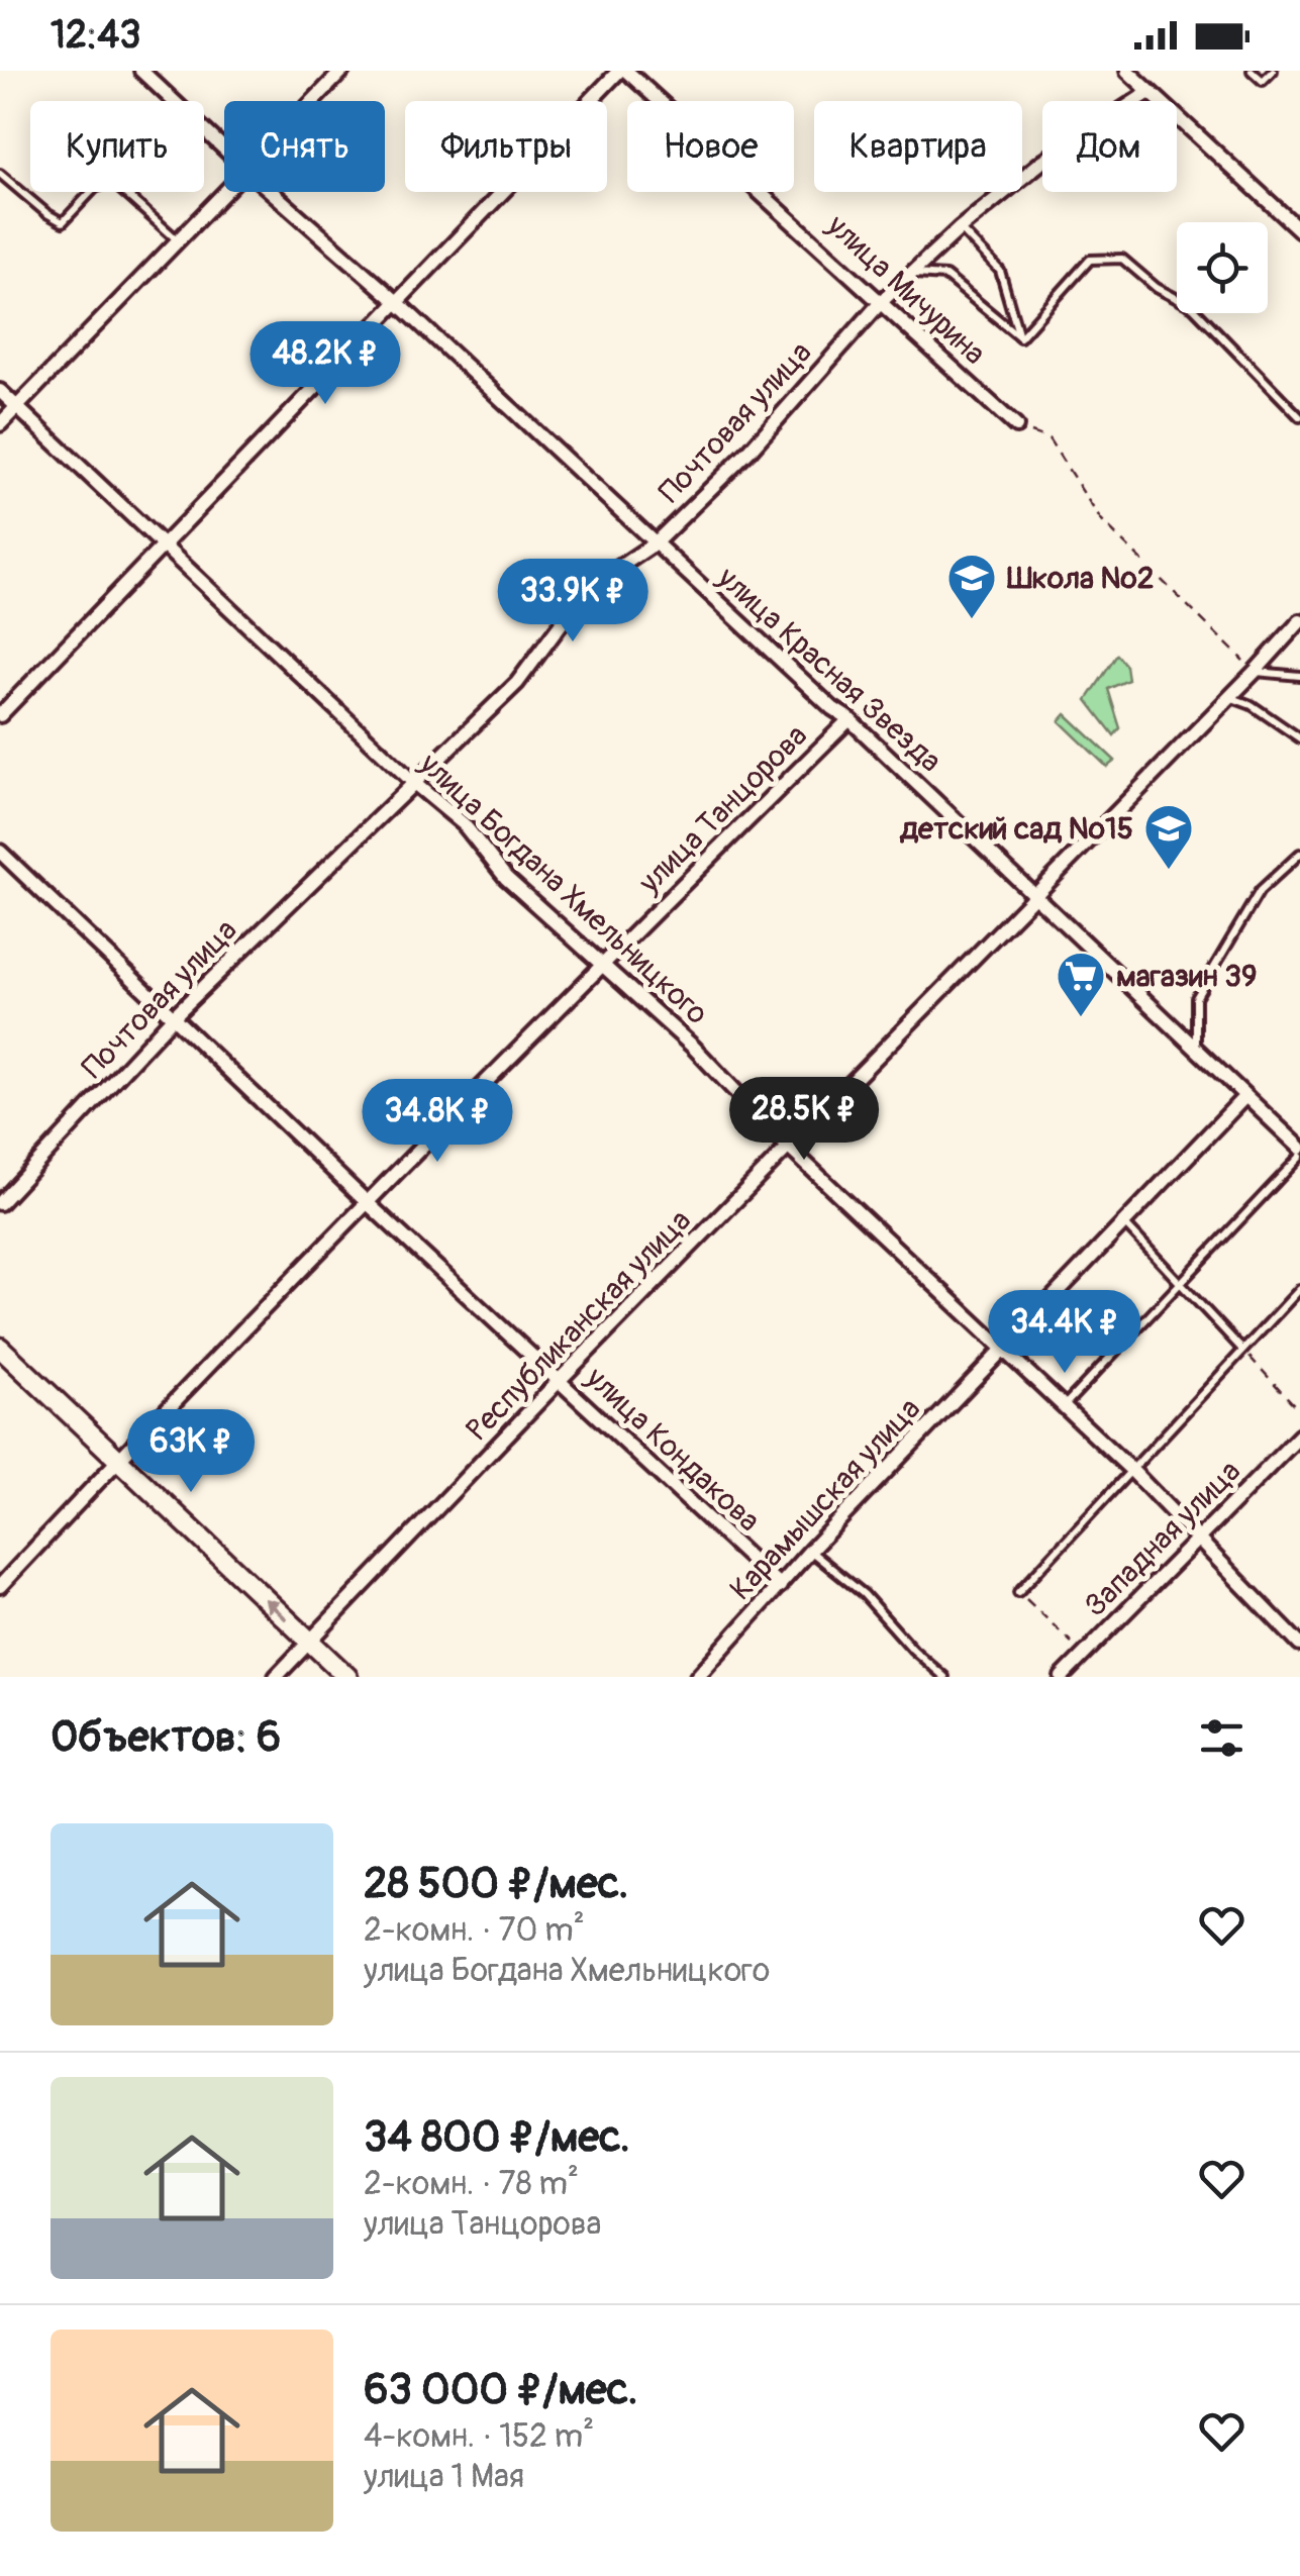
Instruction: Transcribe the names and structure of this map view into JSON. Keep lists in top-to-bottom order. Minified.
{"streets":{"street":["улица Мичурина","Почтовая улица","улица Красная Звезда","улица Танцорова","улица Богдана Хмельницкого","Республиканская улица","улица Кондакова","Карамышская улица","Западная улица"]},"crossings":[["улица Мичурина","Почтовая улица"],["Почтовая улица","улица Красная Звезда"],["Почтовая улица","улица Богдана Хмельницкого"],["Почтовая улица","улица Кондакова"],["улица Красная Звезда","улица Танцорова"],["улица Красная Звезда","Республиканская улица"],["улица Красная Звезда","Карамышская улица"],["улица Танцорова","улица Богдана Хмельницкого"],["улица Танцорова","улица Кондакова"],["улица Богдана Хмельницкого","Республиканская улица"],["улица Богдана Хмельницкого","Карамышская улица"],["улица Богдана Хмельницкого","Западная улица"],["Республиканская улица","улица Кондакова"],["улица Кондакова","Карамышская улица"]],"places":{"school or university":["Школа №2","детский сад №15"],"supermarket":["магазин 39"]},"page":{"status":"12:43","chip":["Купить","Снять","Фильтры","Новое","Квартира","Дом"],"price":["48.2K ₽","33.9K ₽","28.5K ₽","34.8K ₽","34.4K ₽","63K ₽"],"heading":"Объектов: 6","list":[{"name":"28 500 ₽/мес.","note":"2-комн. · 70 m² · улица Богдана Хмельницкого"},{"name":"34 800 ₽/мес.","note":"2-комн. · 78 m² · улица Танцорова"},{"name":"63 000 ₽/мес.","note":"4-комн. · 152 m² · улица 1 Мая"}]}}
